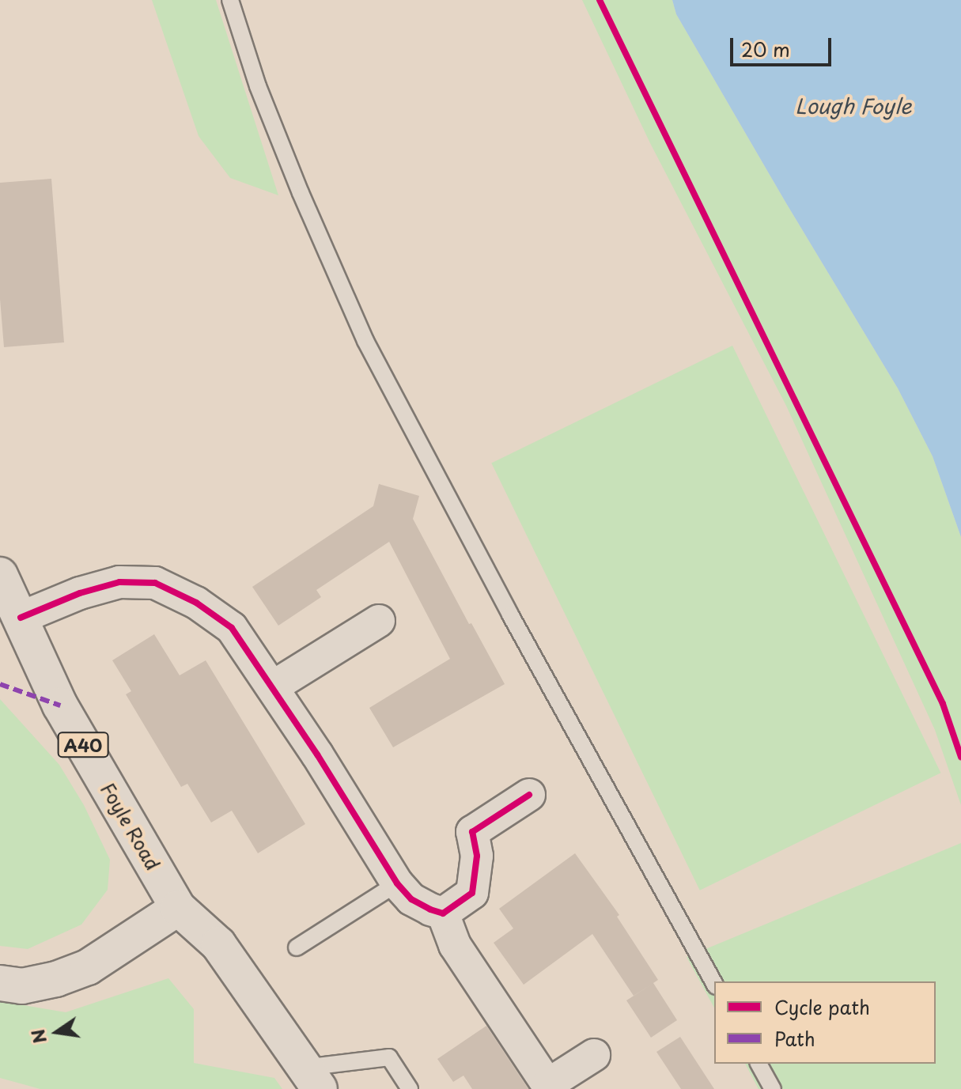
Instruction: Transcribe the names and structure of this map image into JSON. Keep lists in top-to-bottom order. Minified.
{"streets":{"main road":["A40","Foyle Road"]},"crossings":[["A40","Foyle Road"]],"water":["Lough Foyle"],"legend":["Cycle path","Path"],"scale_bar":"20 m","north":"left"}
